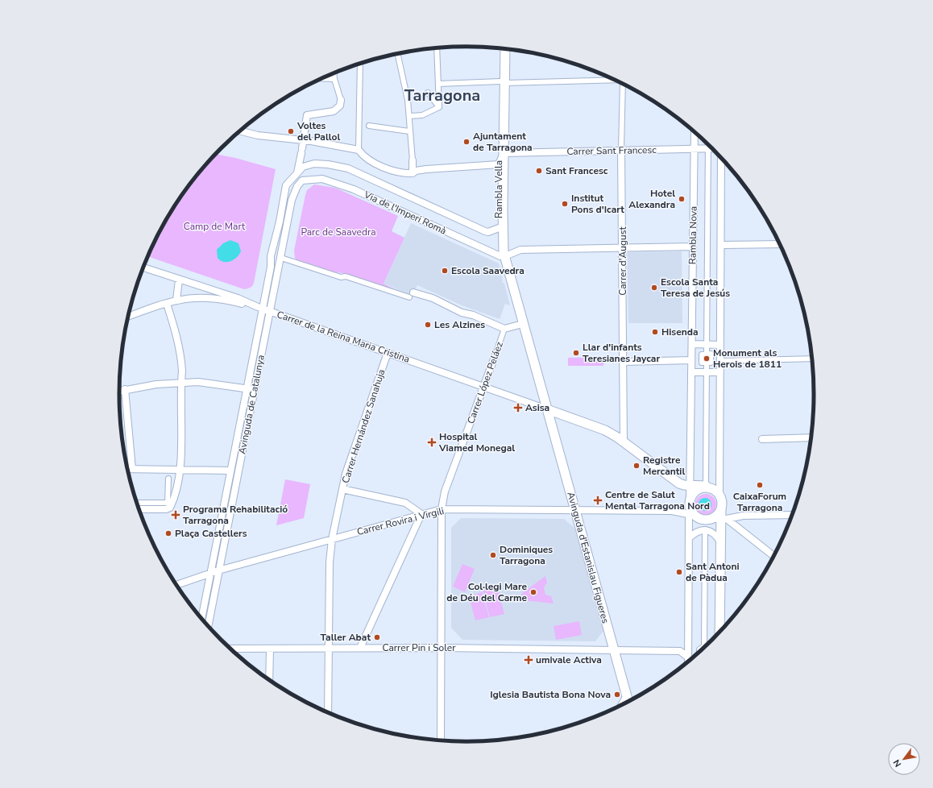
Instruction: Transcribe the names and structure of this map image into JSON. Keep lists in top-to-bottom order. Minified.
{"streets":{"main road":["Rambla Vella","Avinguda d'Estanislau Figueres"],"street":["Carrer Sant Francesc","Via de l'Imperi Romà","Rambla Nova","Carrer d'August","Carrer de la Reina Maria Cristina","Carrer López Peláez","Avinguda de Catalunya","Carrer Hernández Sanahuja","Carrer Rovira i Virgili","Carrer Pin i Soler"]},"crossings":[["Carrer Sant Francesc","Rambla Vella"],["Carrer Sant Francesc","Rambla Nova"],["Carrer Sant Francesc","Carrer d'August"],["Rambla Vella","Via de l'Imperi Romà"],["Rambla Vella","Avinguda d'Estanislau Figueres"],["Via de l'Imperi Romà","Avinguda de Catalunya"],["Via de l'Imperi Romà","Avinguda d'Estanislau Figueres"],["Rambla Nova","Carrer Rovira i Virgili"],["Carrer de la Reina Maria Cristina","Carrer López Peláez"],["Carrer de la Reina Maria Cristina","Avinguda de Catalunya"],["Carrer de la Reina Maria Cristina","Carrer Hernández Sanahuja"],["Carrer de la Reina Maria Cristina","Avinguda d'Estanislau Figueres"],["Carrer López Peláez","Carrer Rovira i Virgili"],["Carrer López Peláez","Carrer Pin i Soler"],["Avinguda de Catalunya","Carrer Rovira i Virgili"],["Carrer Hernández Sanahuja","Carrer Rovira i Virgili"],["Carrer Hernández Sanahuja","Carrer Pin i Soler"],["Carrer Rovira i Virgili","Avinguda d'Estanislau Figueres"],["Avinguda d'Estanislau Figueres","Carrer Pin i Soler"]],"districts":["Tarragona"],"parks":["Camp de Mart","Parc de Saavedra"],"places":{"other":["Voltes del Pallol","Ajuntament de Tarragona","Sant Francesc","Hotel Alexandra","Institut Pons d'Icart","Escola Saavedra","Escola Santa Teresa de Jesús","Les Alzines","Hisenda","Llar d'infants Teresianes Jaycar","Monument als Herois de 1811","Registre Mercantil","CaixaForum Tarragona","Plaça Castellers","Dominiques Tarragona","Sant Antoni de Pàdua","Col·legi Mare de Déu del Carme","Taller Abat","Iglesia Bautista Bona Nova"],"health":["Asisa","Hospital Viamed Monegal","Centre de Salut Mental Tarragona Nord","Programa Rehabilitació Tarragona","umivale Activa"]},"north":"bottom left"}
